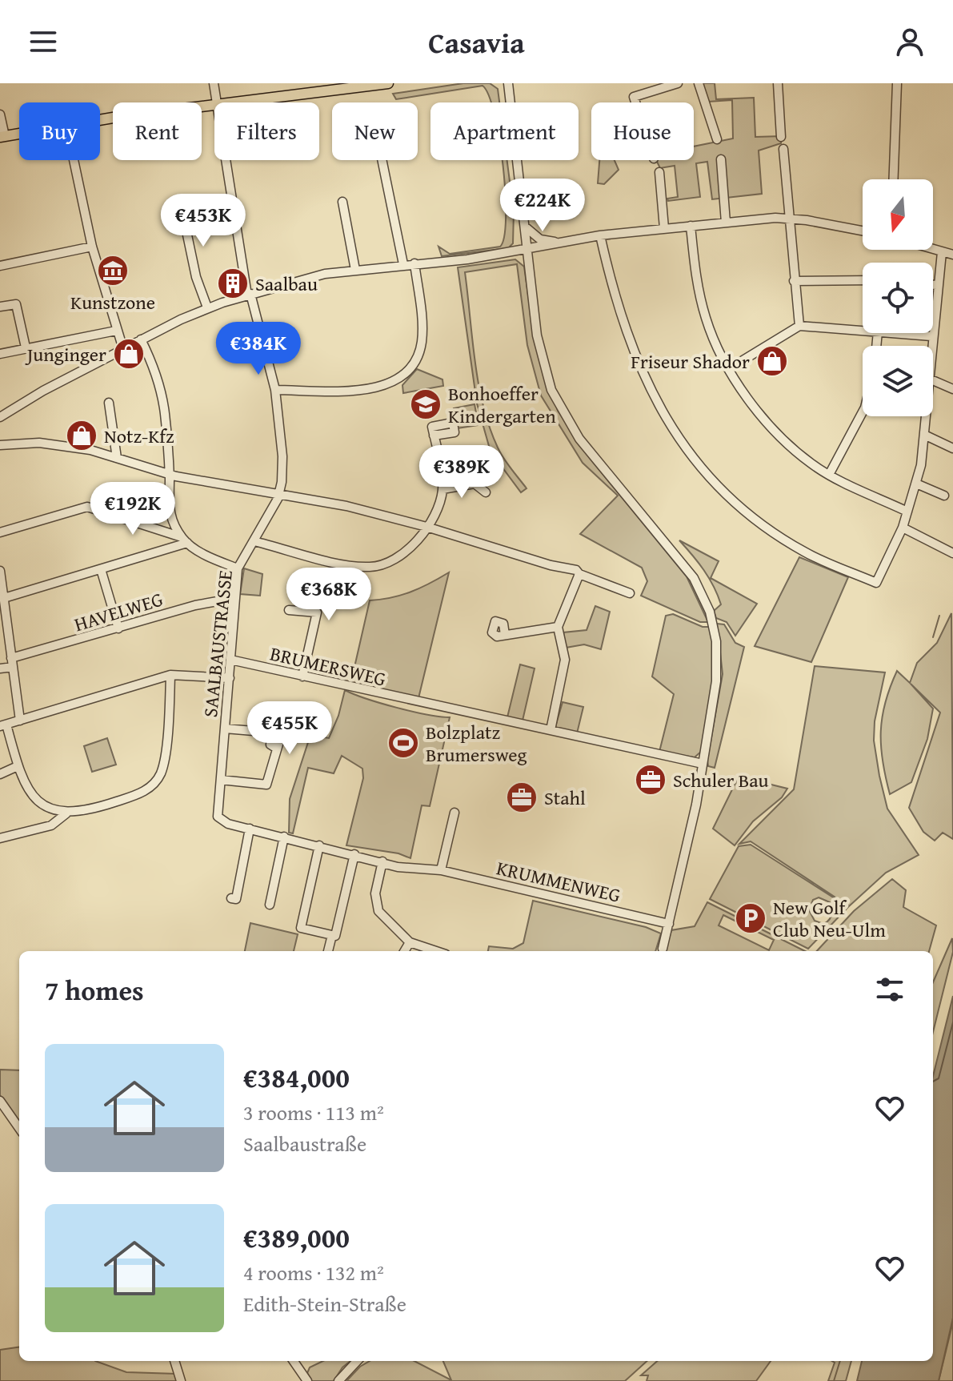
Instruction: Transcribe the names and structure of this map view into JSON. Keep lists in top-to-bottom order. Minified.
{"streets":{"street":["HAVELWEG","SAALBAUSTRASSE","BRUMERSWEG","KRUMMENWEG"]},"crossings":[["HAVELWEG","SAALBAUSTRASSE"],["SAALBAUSTRASSE","BRUMERSWEG"],["SAALBAUSTRASSE","KRUMMENWEG"]],"places":{"museum":["Kunstzone"],"building":["Saalbau"],"shop":["Junginger","Friseur Shador","Notz-Kfz"],"school or university":["Bonhoeffer Kindergarten"],"sports":["Bolzplatz Brumersweg"],"office":["Schuler Bau","Stahl"],"parking":["New Golf Club Neu-Ulm"]},"north":"bottom","page":{"header":"Casavia","chip":["Buy","Rent","Filters","New","Apartment","House"],"price":["€224K","€453K","€384K","€389K","€192K","€368K","€455K"],"heading":"7 homes","list":[{"name":"€384,000","note":"3 rooms · 113 m² · Saalbaustraße"},{"name":"€389,000","note":"4 rooms · 132 m² · Edith-Stein-Straße"}]}}
